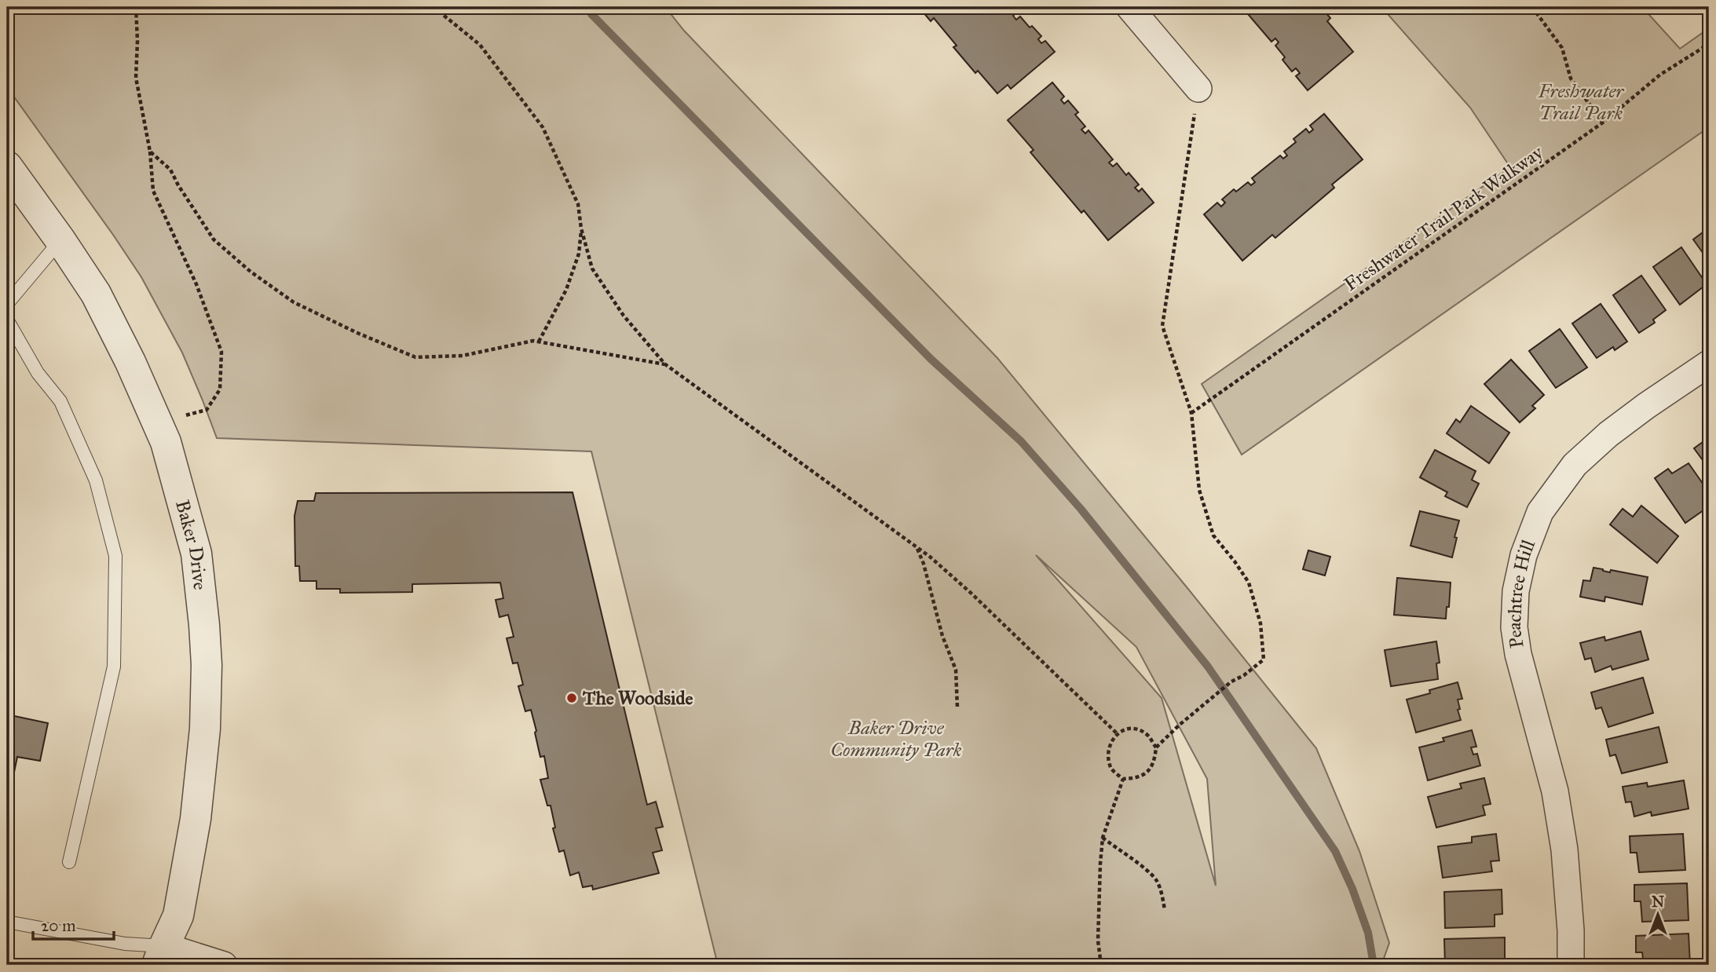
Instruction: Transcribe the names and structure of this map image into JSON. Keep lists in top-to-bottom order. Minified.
{"streets":{"street":["Baker Drive","Peachtree Hill"],"path":["Freshwater Trail Park Walkway"]},"parks":["Freshwater Trail Park","Baker Drive Community Park"],"places":["The Woodside"],"scale_bar":"20 m","north":"top"}
